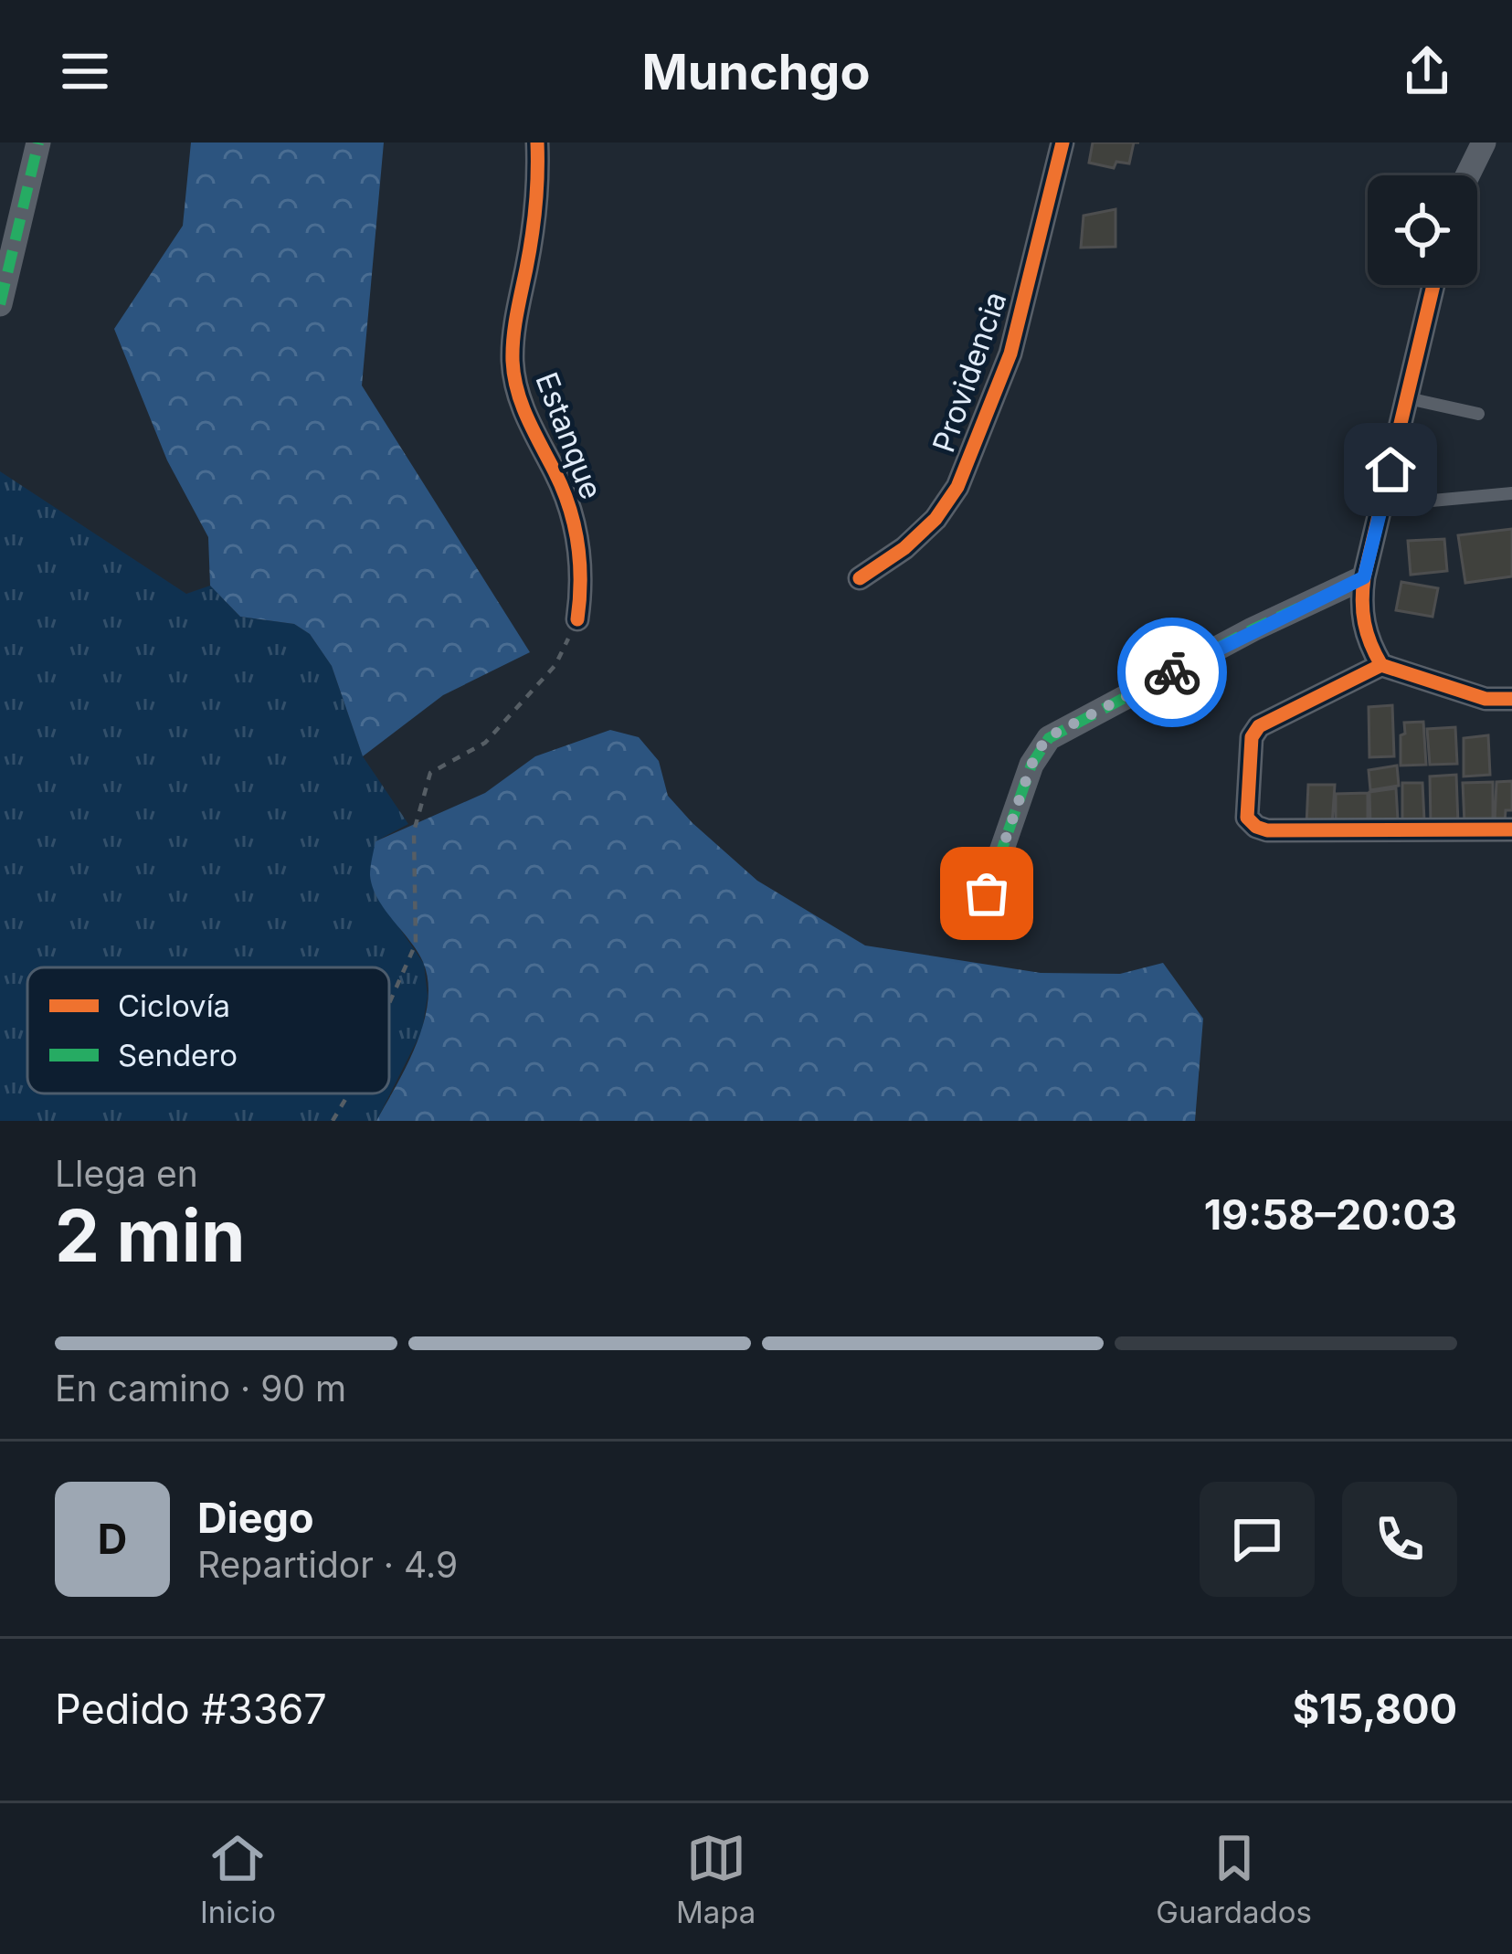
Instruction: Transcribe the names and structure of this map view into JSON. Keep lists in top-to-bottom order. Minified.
{"streets":{"street":["Providencia","Estanque"]},"legend":["Ciclovía","Sendero"],"page":{"header":"Munchgo","heading":["2 min","Llega en","19:58–20:03"],"panel":["Diego","Repartidor · 4.9","Pedido #3367","$15,800"],"bar":"En camino · 90 m","round":"D","tabs":["Inicio","Mapa","Guardados"]}}
